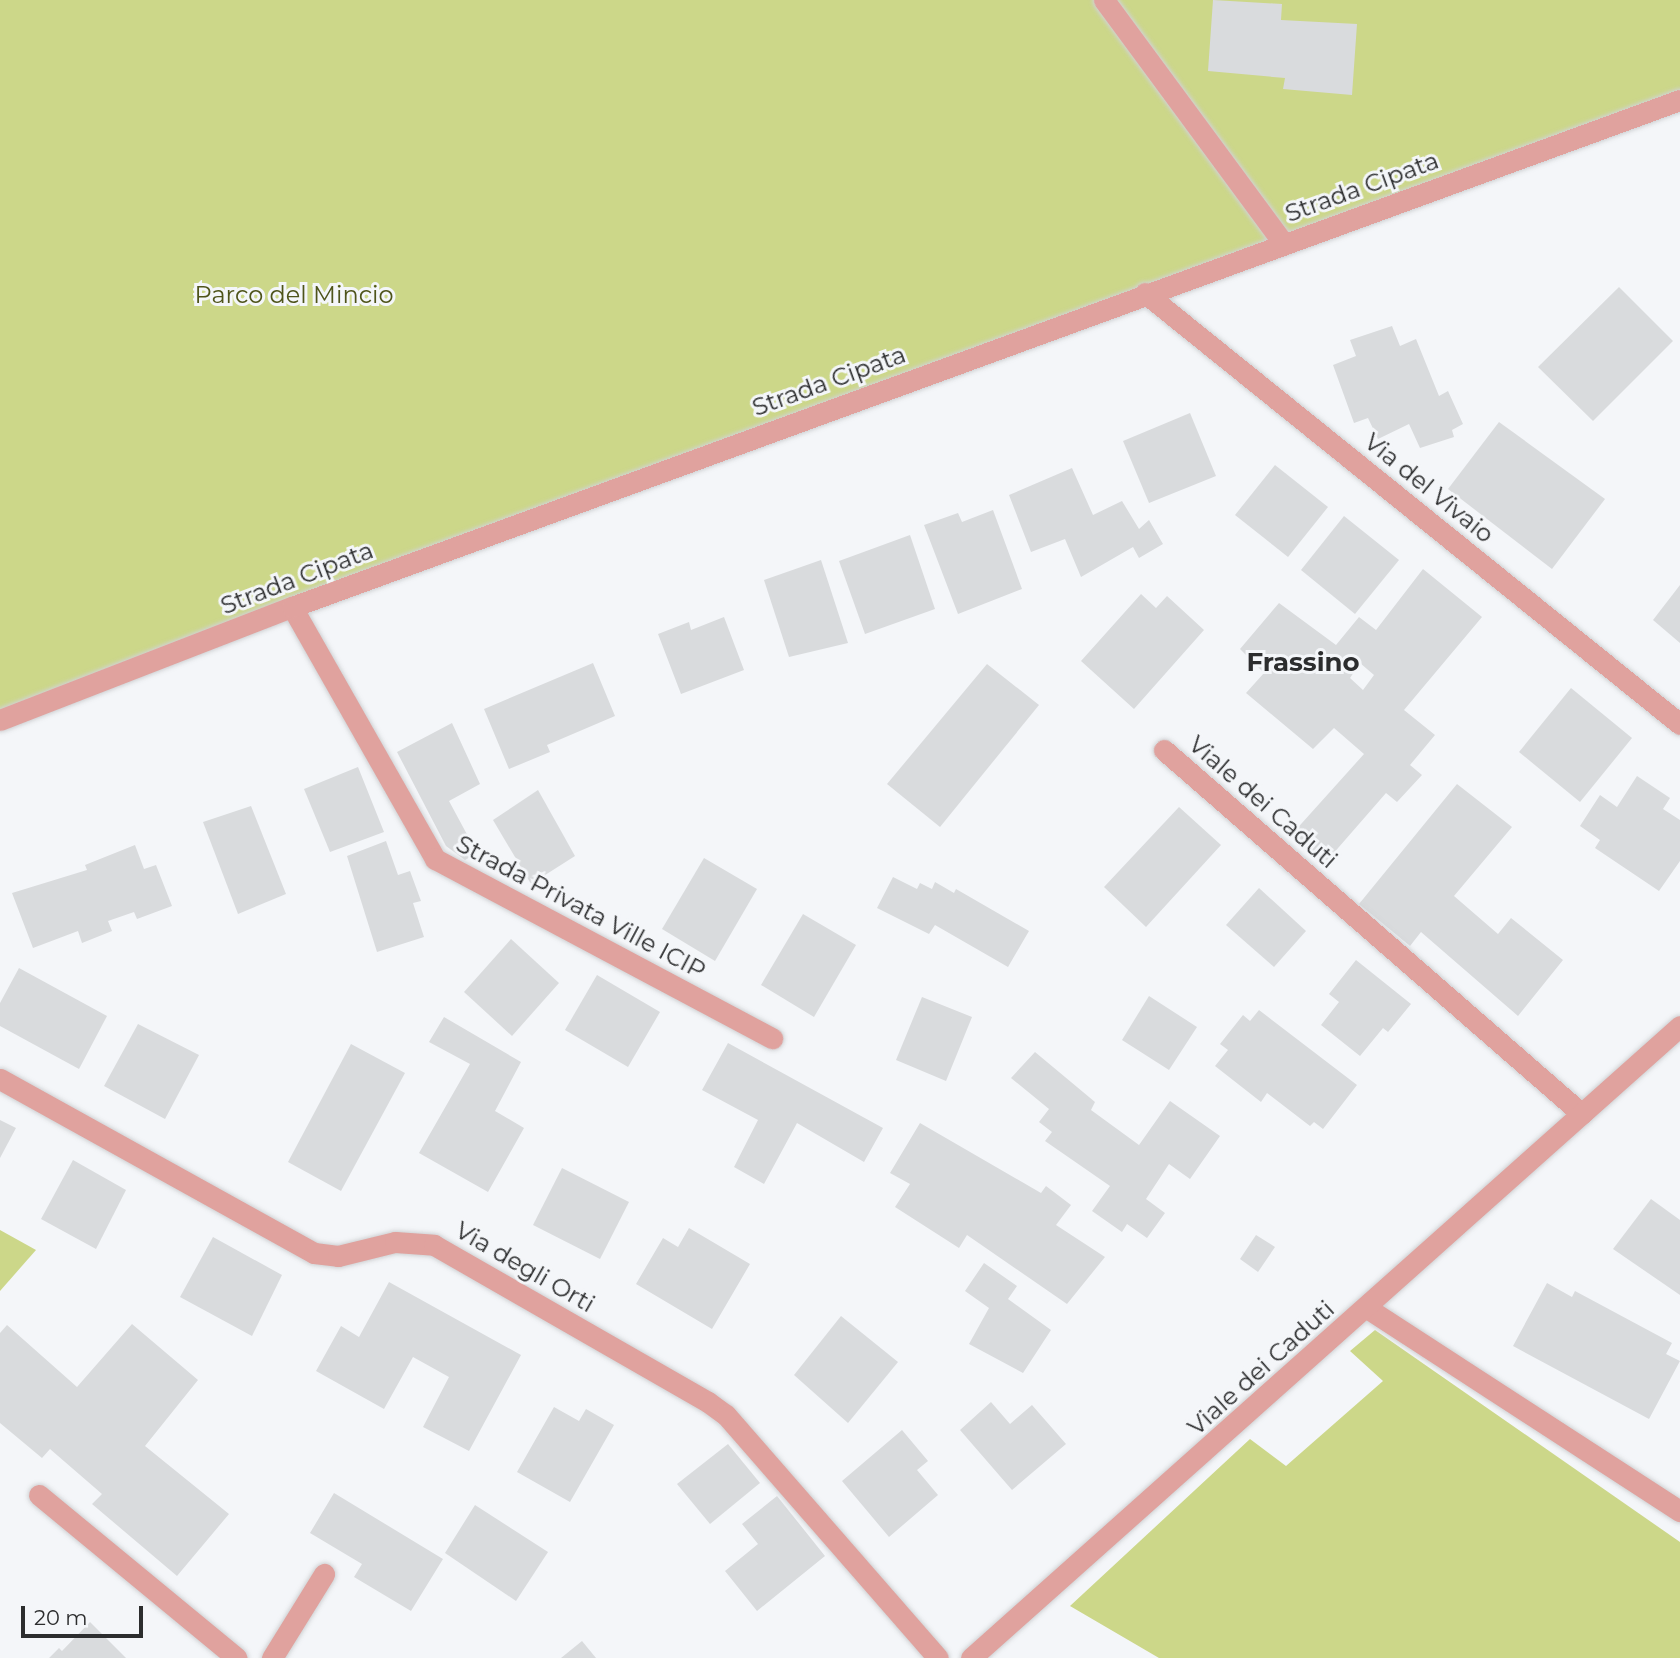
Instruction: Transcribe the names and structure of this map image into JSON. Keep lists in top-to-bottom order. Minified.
{"streets":{"street":["Strada Cipata","Via del Vivaio","Viale dei Caduti","Strada Privata Ville ICIP","Via degli Orti"]},"crossings":[["Strada Cipata","Via del Vivaio"],["Strada Cipata","Strada Privata Ville ICIP"]],"districts":["Frassino"],"parks":["Parco del Mincio"],"scale_bar":"20 m"}
